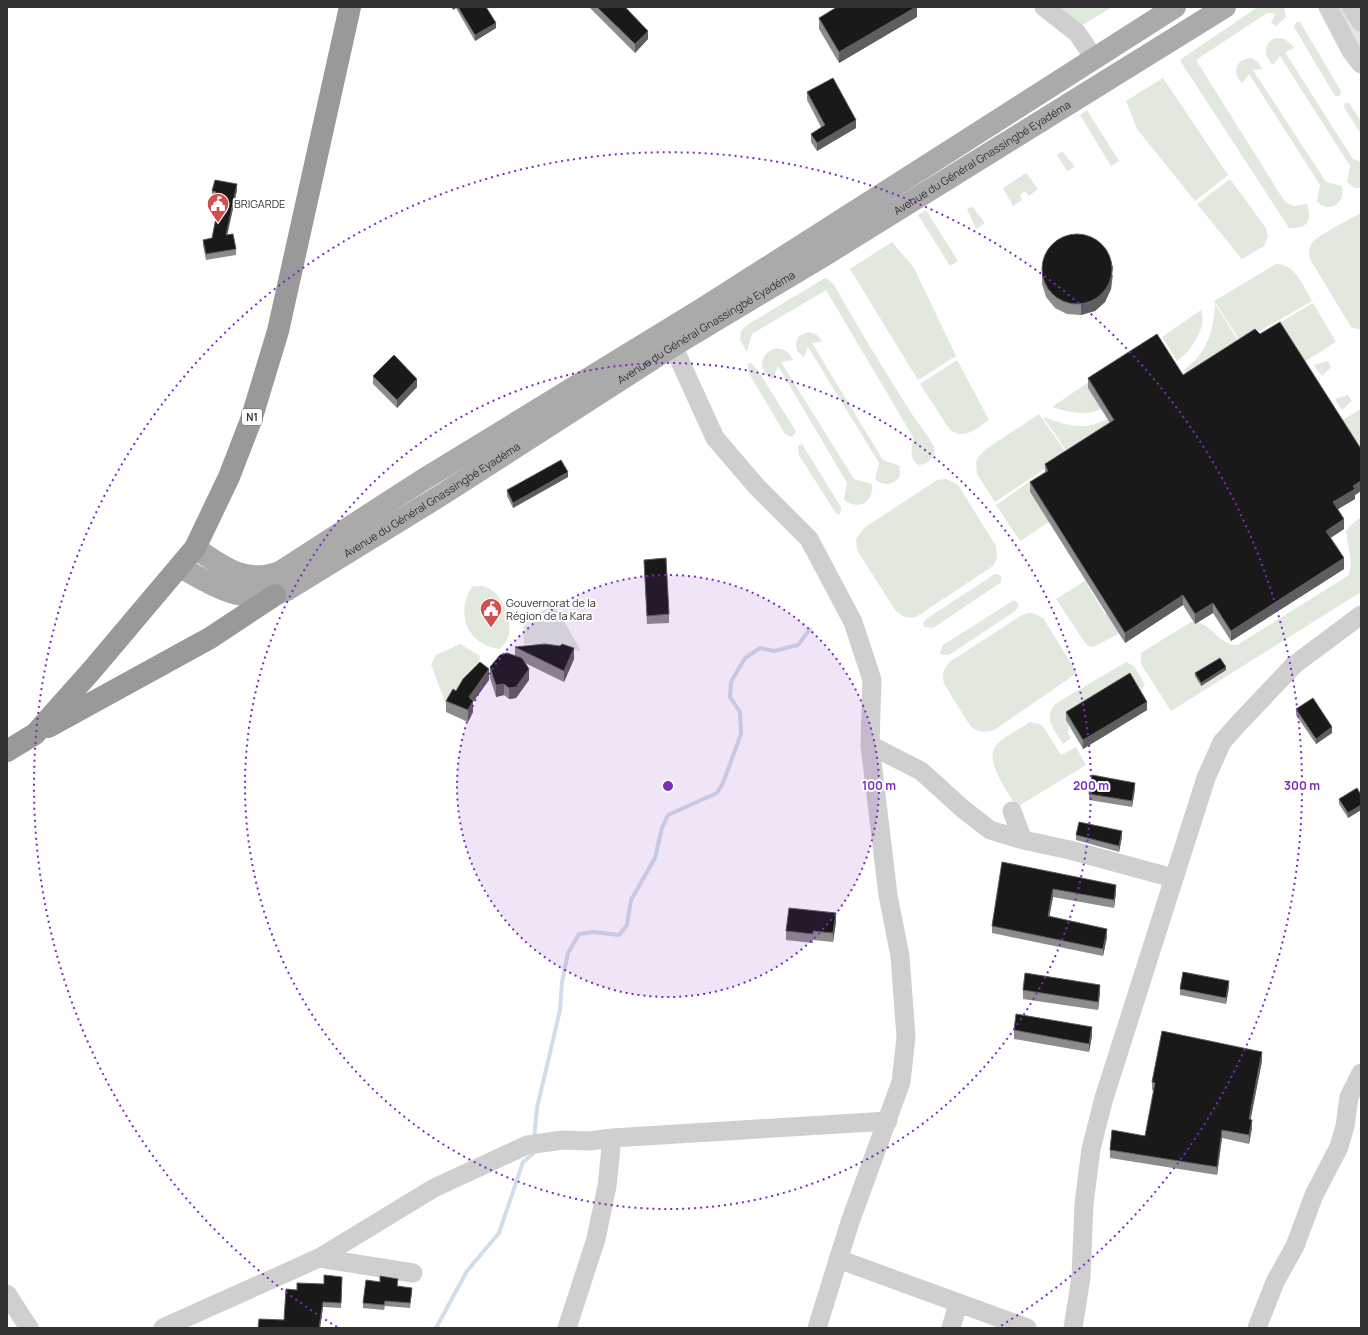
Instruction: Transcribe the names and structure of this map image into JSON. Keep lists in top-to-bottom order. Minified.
{"streets":{"highway":["N1"],"main road":["Avenue du Général Gnassingbé Eyadéma"]},"crossings":[["Avenue du Général Gnassingbé Eyadéma","N1"]],"places":{"public building":["BRIGARDE","Gouvernorat de la Région de la Kara"]},"rings":["100 m","200 m","300 m"]}
